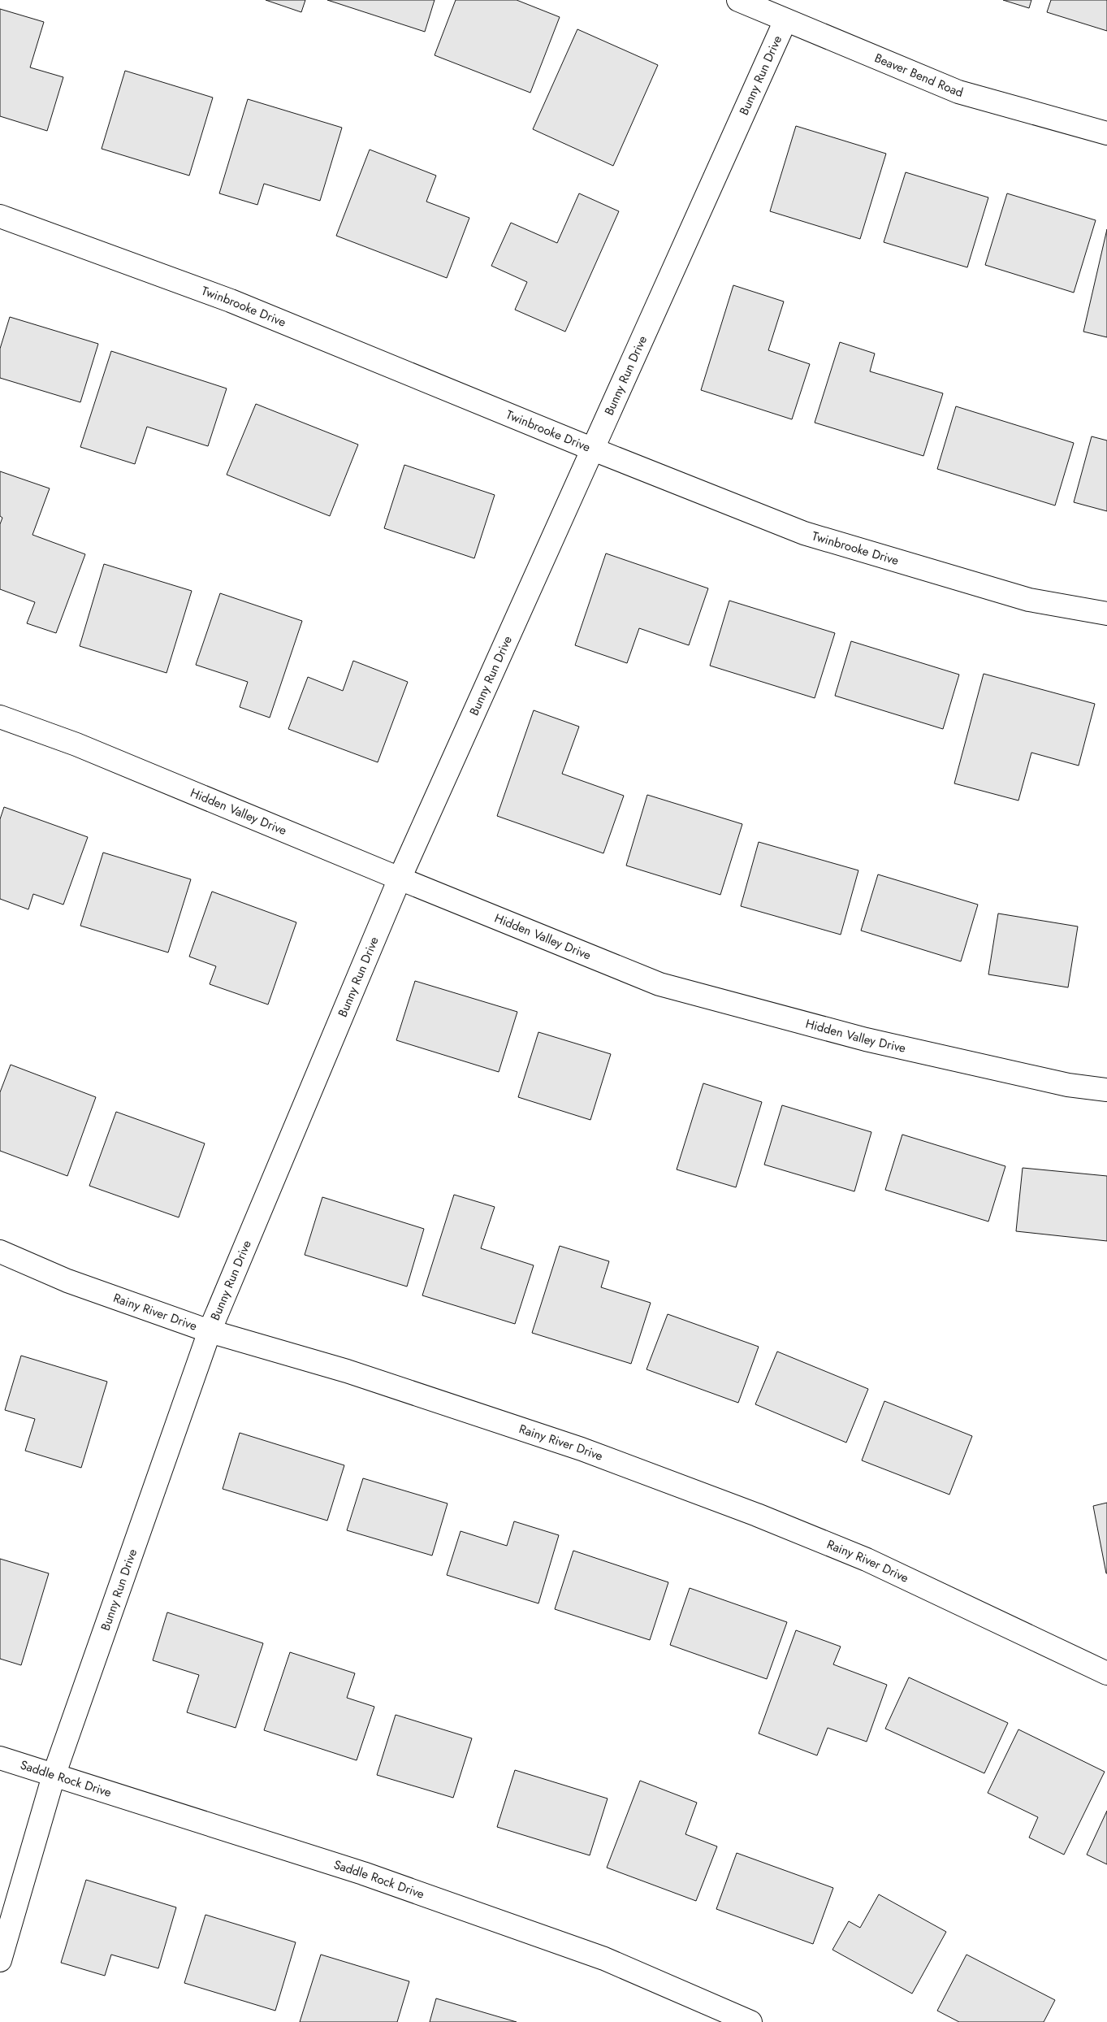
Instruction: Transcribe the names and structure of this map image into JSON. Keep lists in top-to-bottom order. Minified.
{"streets":{"street":["Bunny Run Drive","Beaver Bend Road","Twinbrooke Drive","Hidden Valley Drive","Rainy River Drive","Saddle Rock Drive"]},"crossings":[["Bunny Run Drive","Beaver Bend Road"],["Bunny Run Drive","Twinbrooke Drive"],["Bunny Run Drive","Hidden Valley Drive"],["Bunny Run Drive","Rainy River Drive"],["Bunny Run Drive","Saddle Rock Drive"]]}
